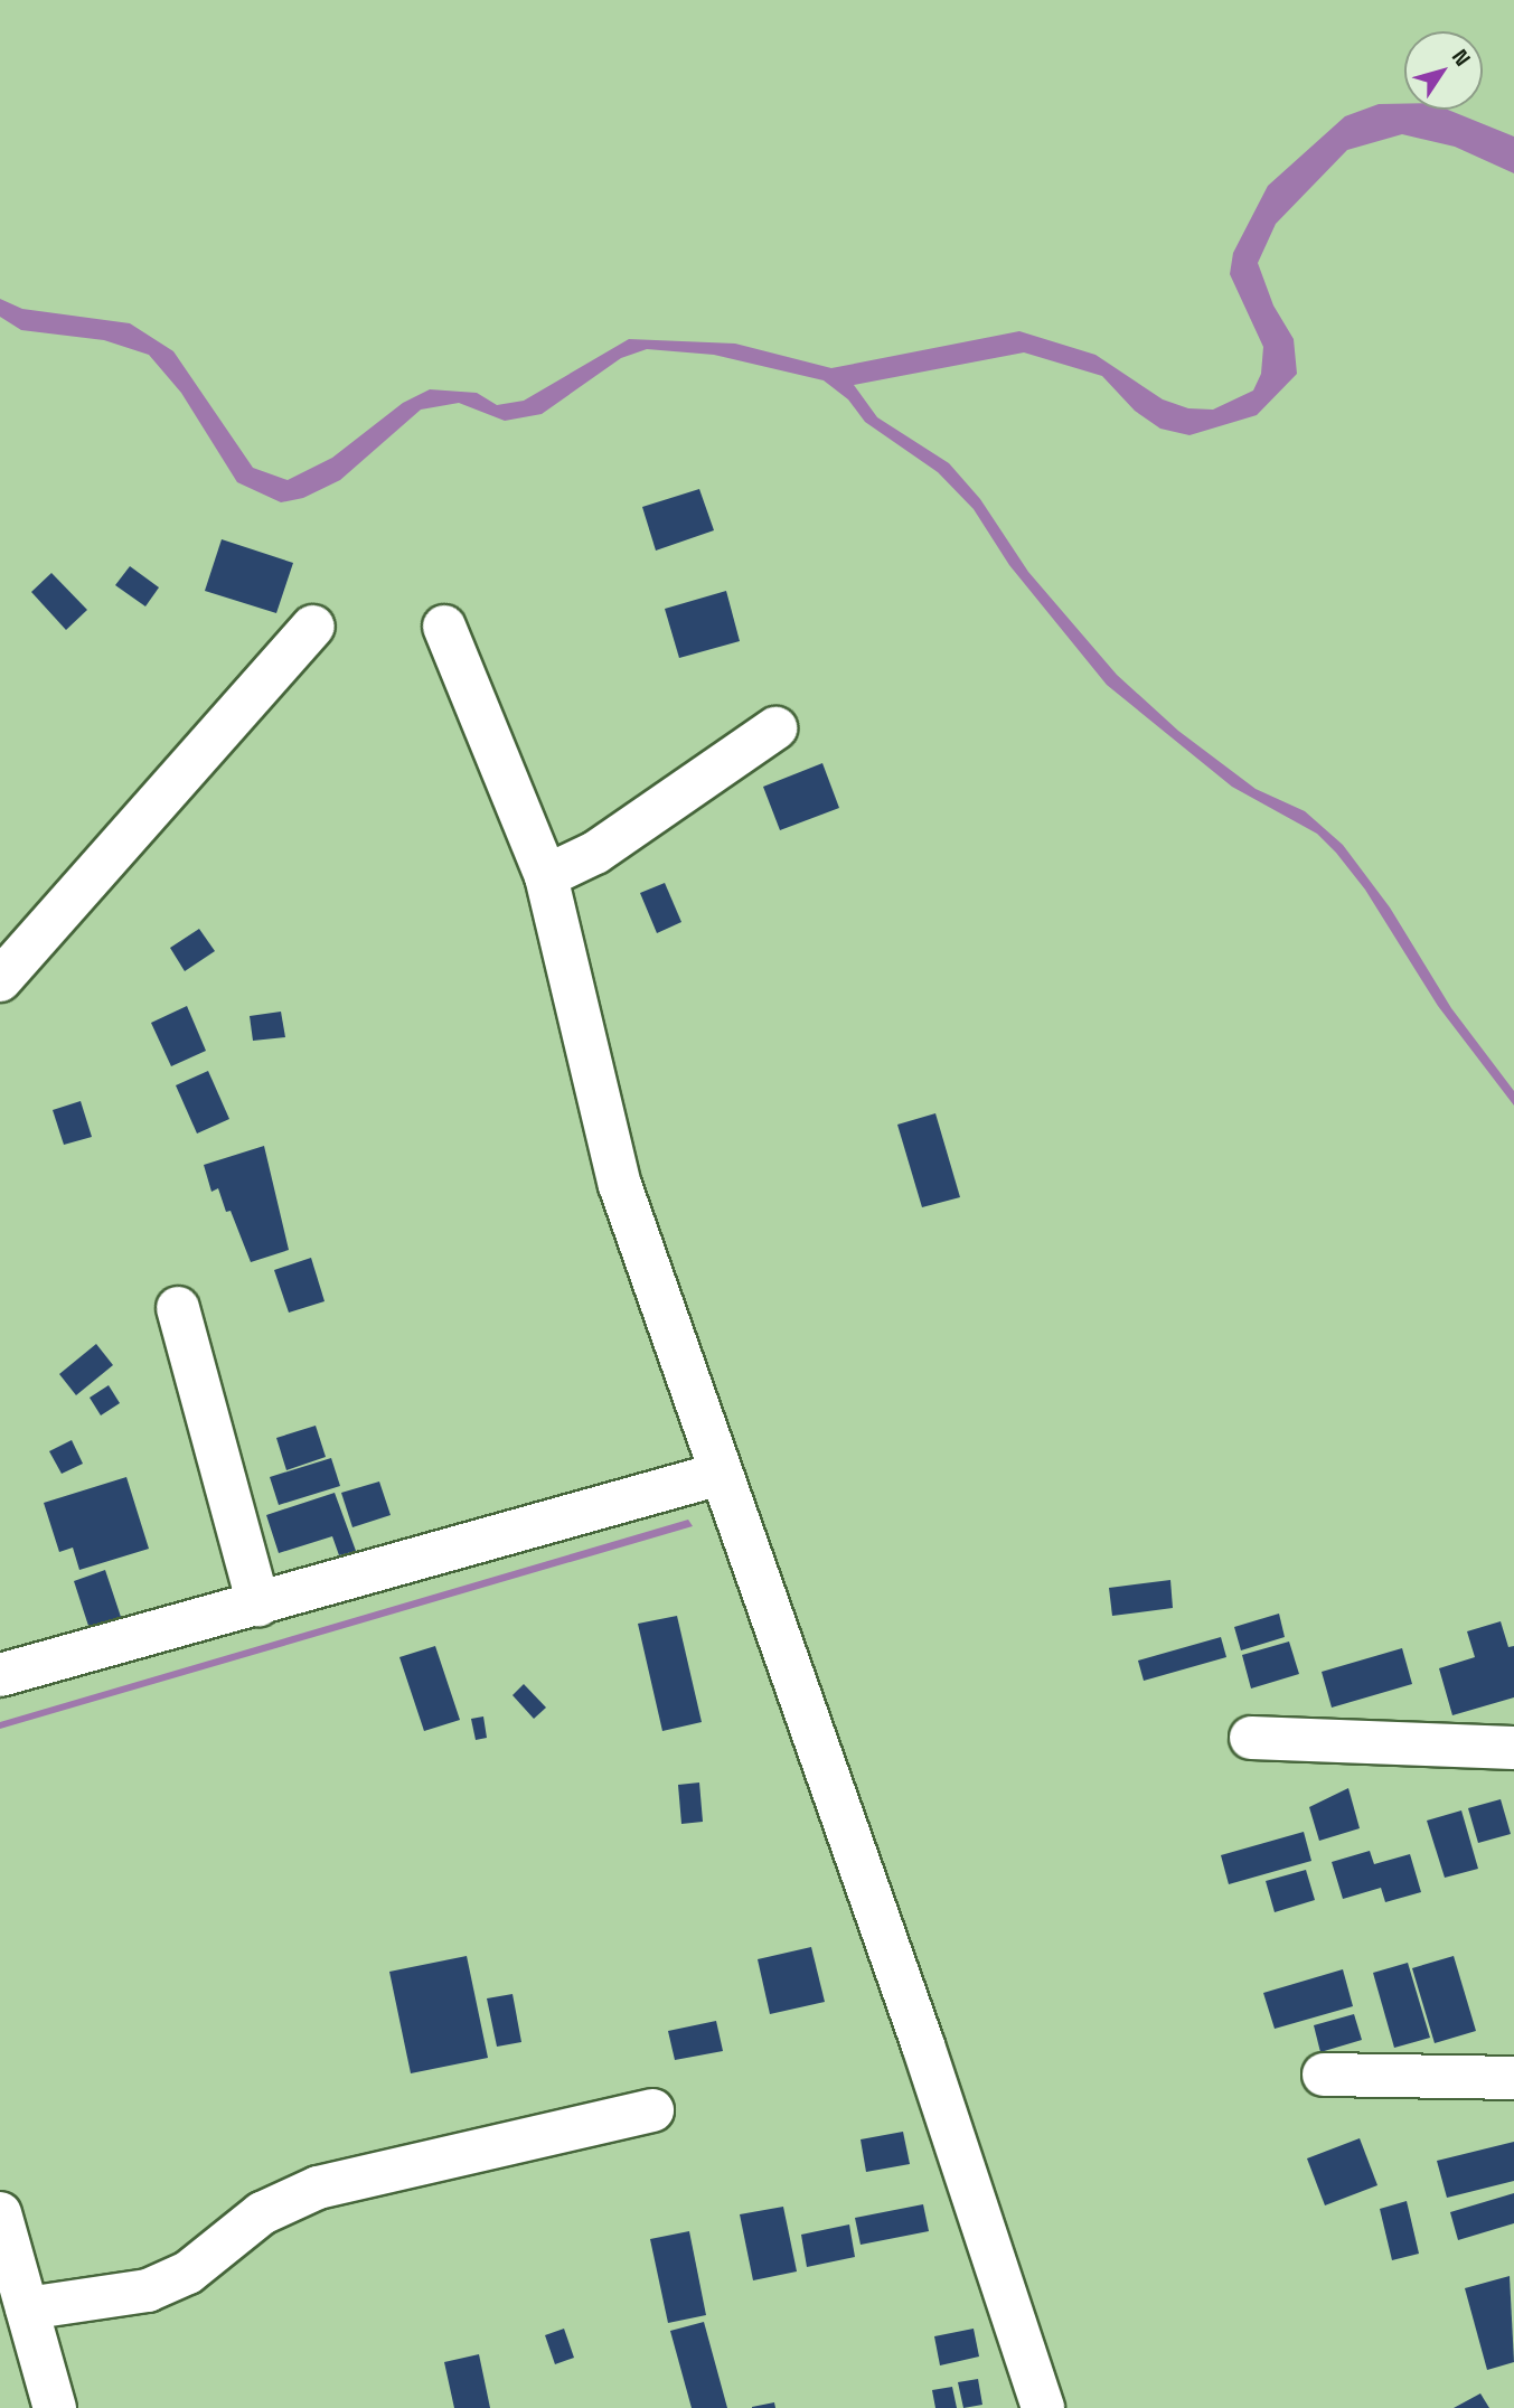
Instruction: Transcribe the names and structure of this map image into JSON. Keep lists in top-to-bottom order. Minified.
{"north":"top right"}
